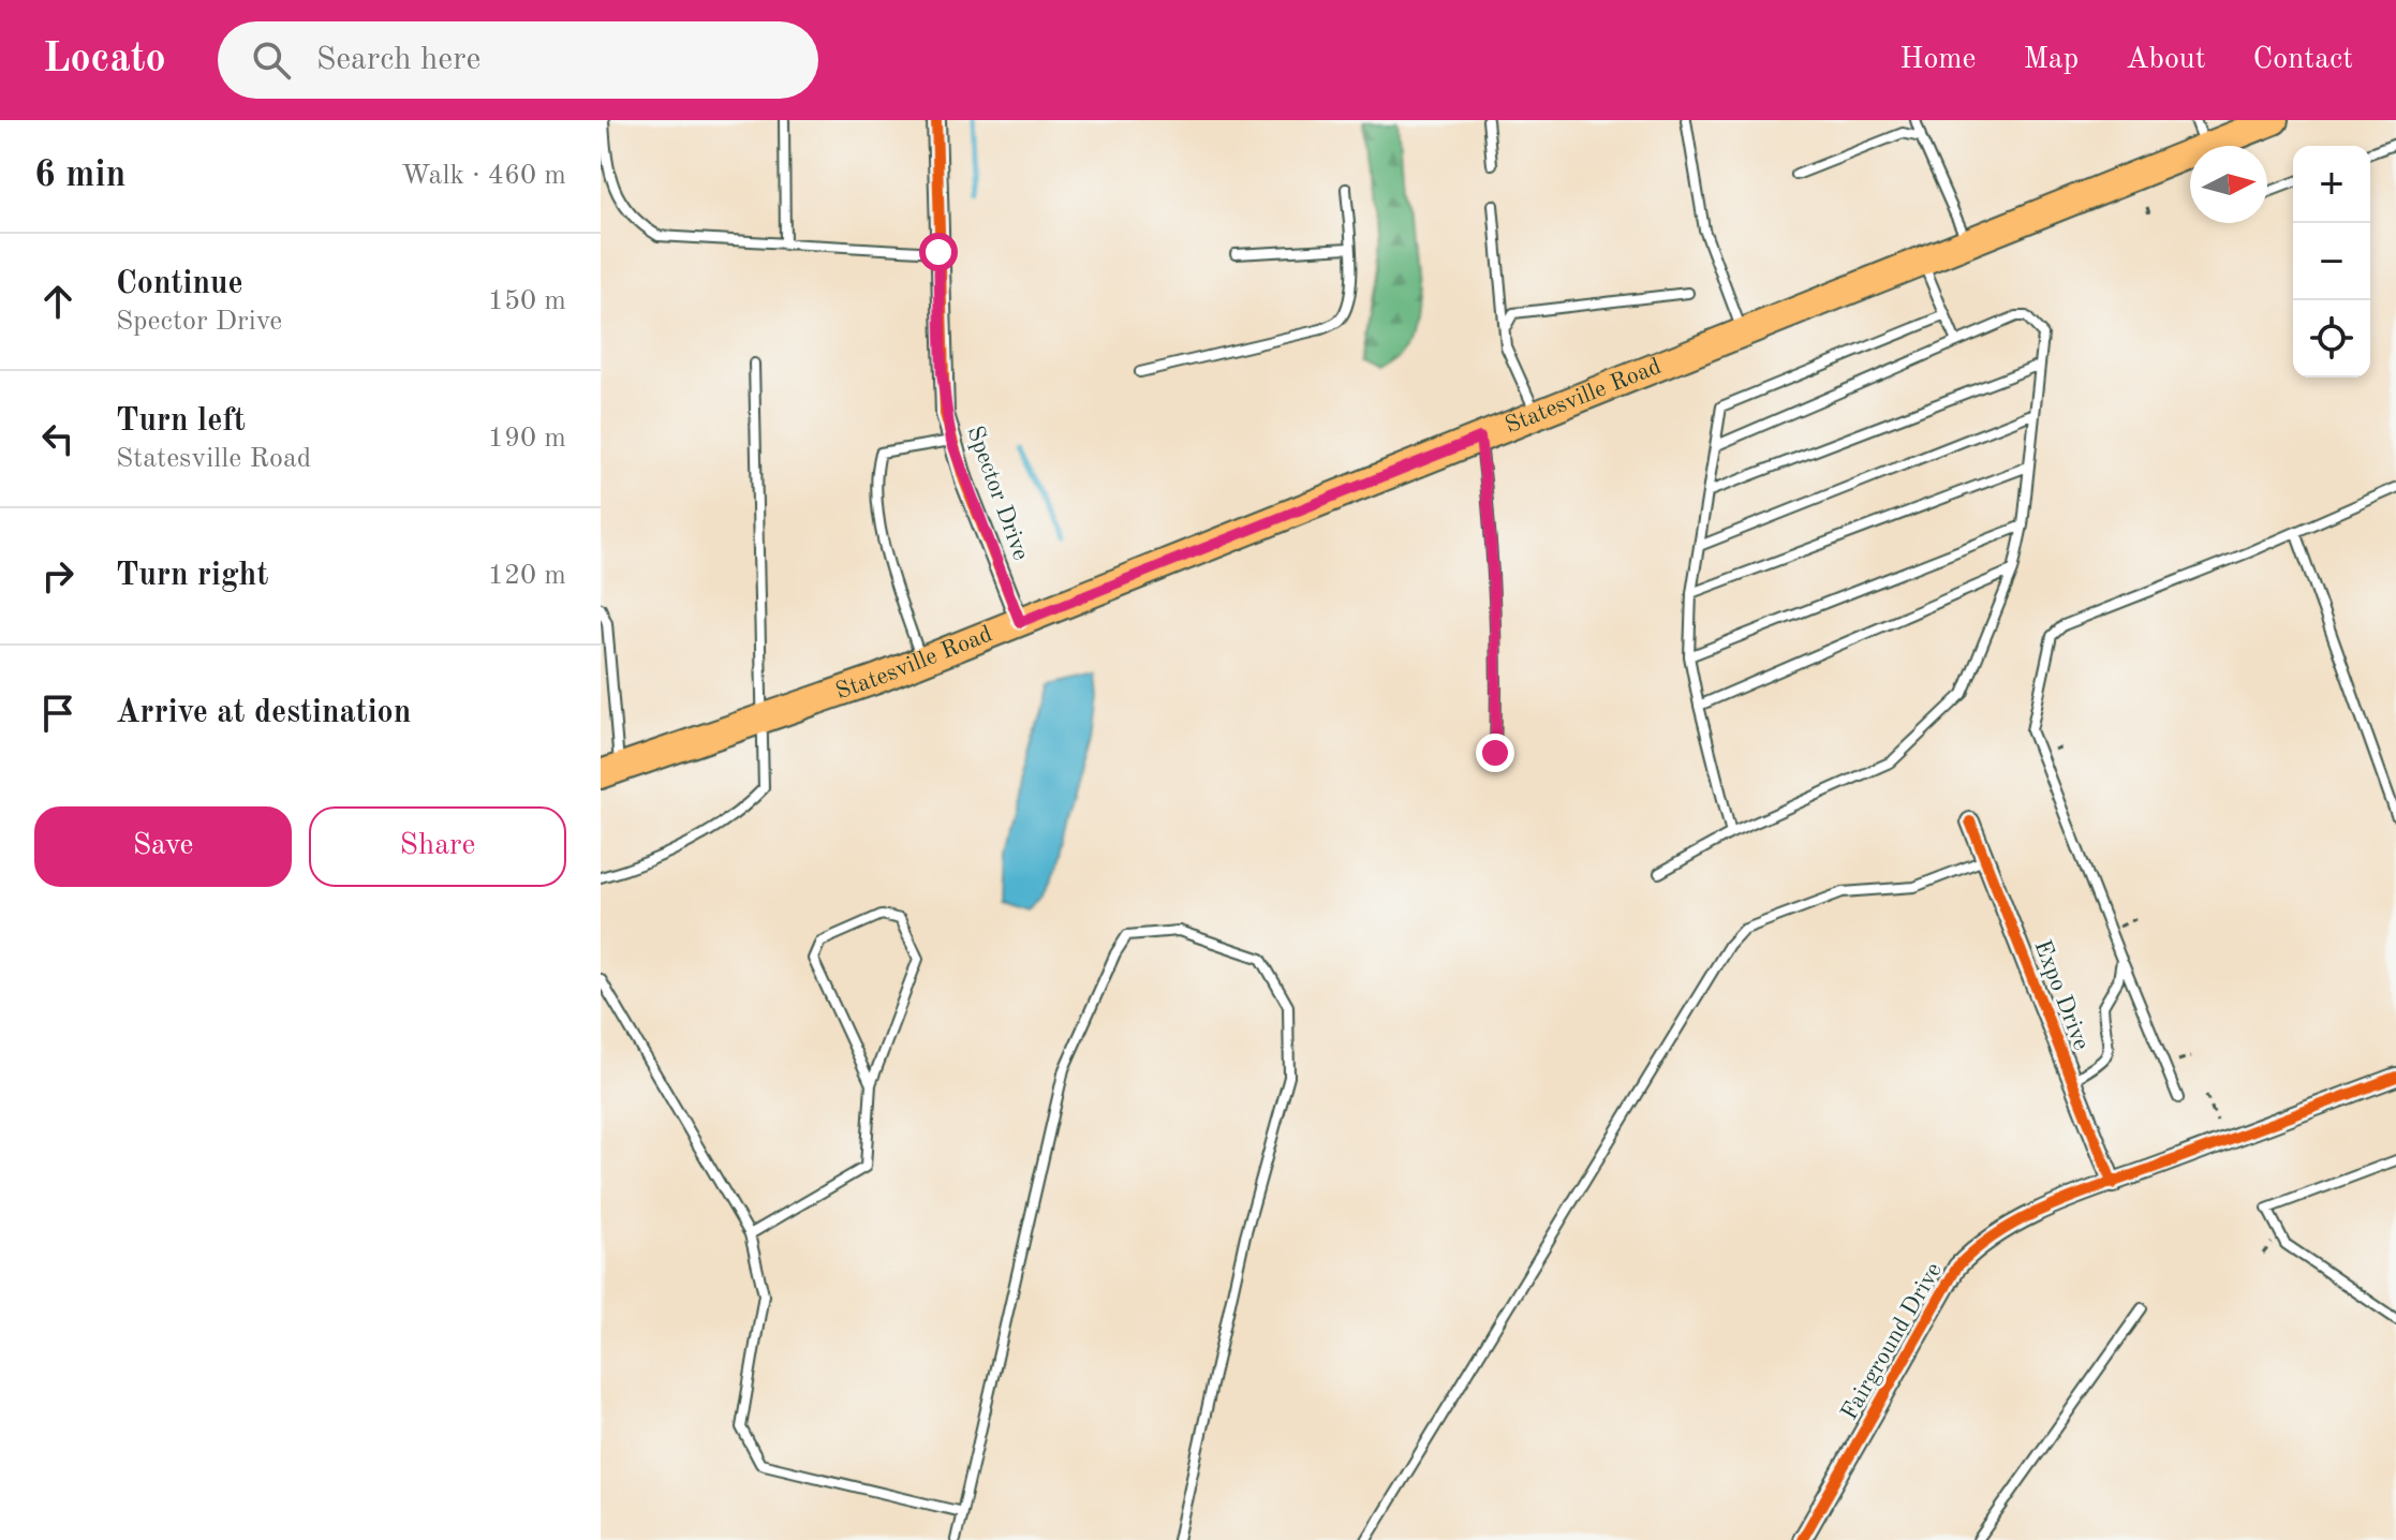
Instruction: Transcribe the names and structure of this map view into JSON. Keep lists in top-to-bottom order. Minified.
{"streets":{"main road":["Statesville Road"],"street":["Spector Drive","Expo Drive","Fairground Drive"]},"crossings":[["Statesville Road","Spector Drive"],["Expo Drive","Fairground Drive"]],"north":"right","page":{"header":"Locato","search":"Search here","nav":["Home","Map","About","Contact"],"heading":["6 min","Walk · 460 m"],"map_buttons":["+","−"],"list":[["Continue","Spector Drive","150 m"],["Turn left","Statesville Road","190 m"],["Turn right","120 m"],"Arrive at destination"],"buttons":["Save","Share"]}}
